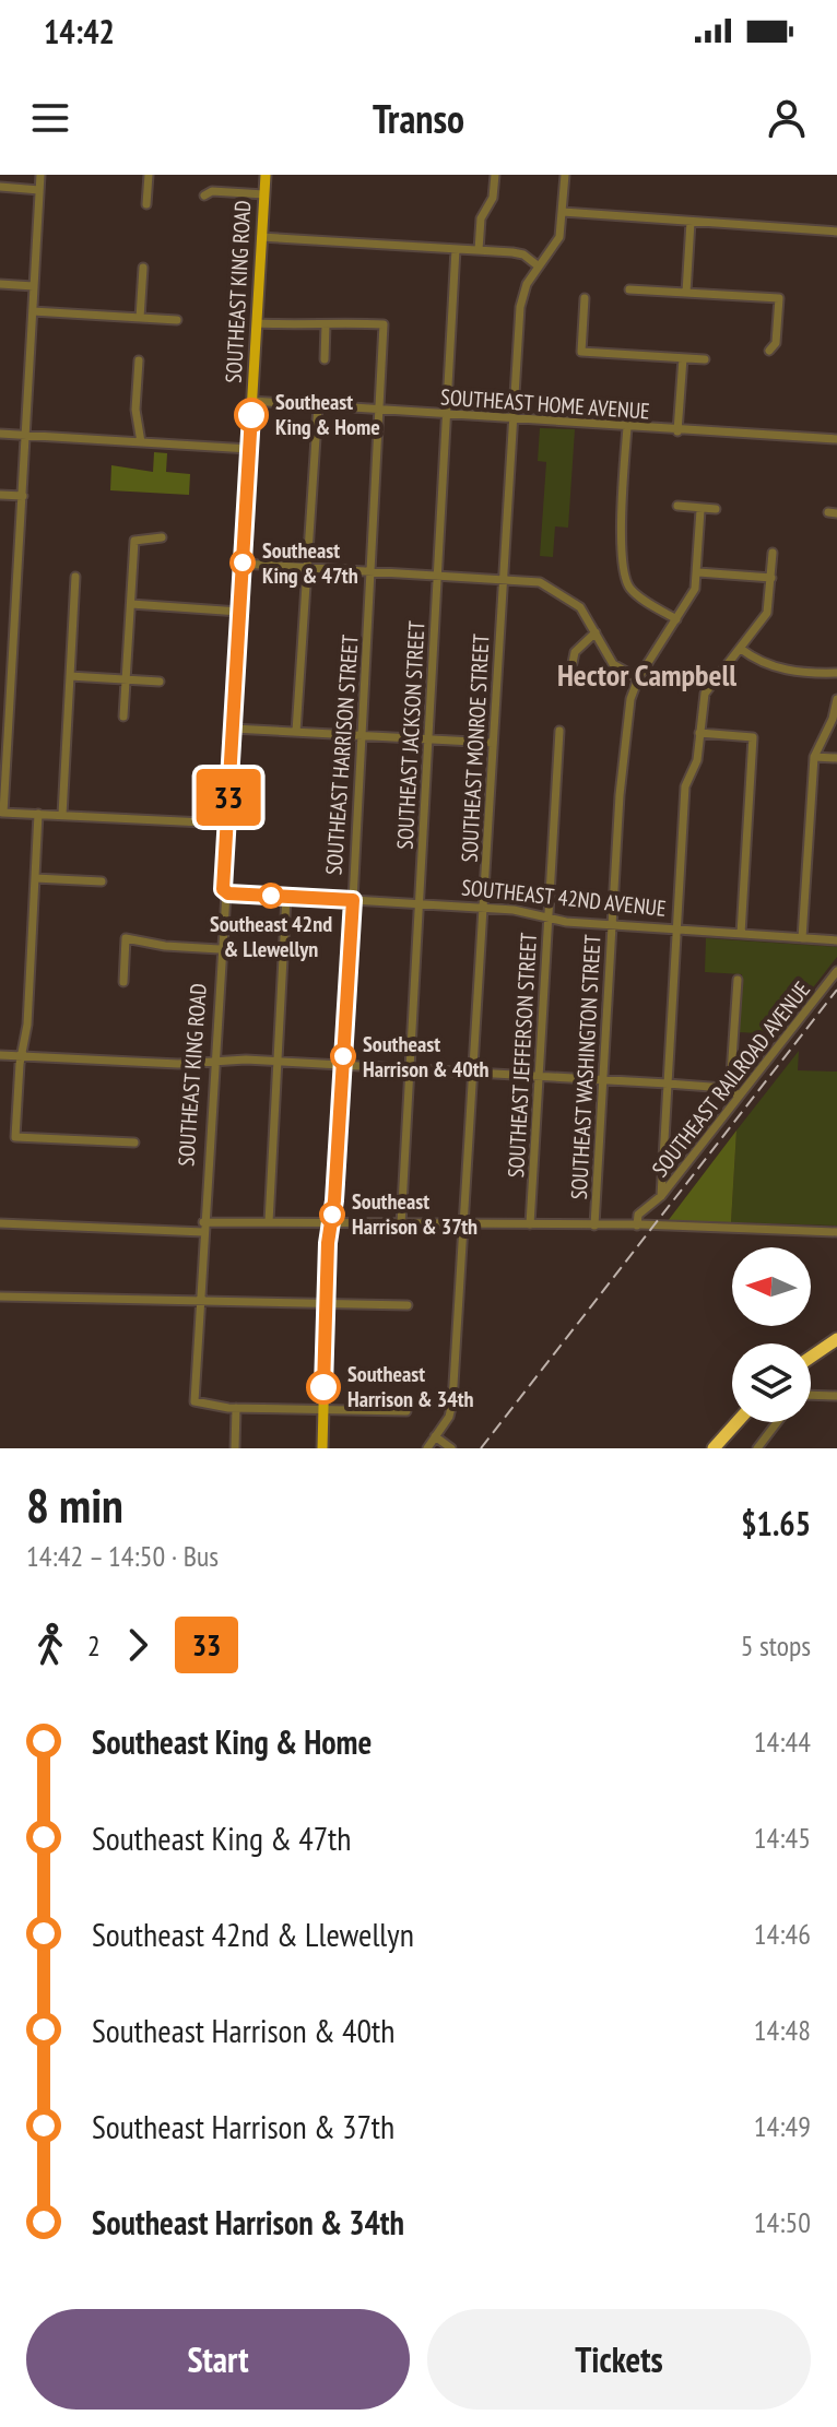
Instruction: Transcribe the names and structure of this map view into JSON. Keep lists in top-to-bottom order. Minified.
{"streets":{"main road":["SOUTHEAST KING ROAD","SOUTHEAST HARRISON STREET","SOUTHEAST 42ND AVENUE"],"street":["SOUTHEAST HOME AVENUE","SOUTHEAST JACKSON STREET","SOUTHEAST MONROE STREET","SOUTHEAST JEFFERSON STREET","SOUTHEAST WASHINGTON STREET","SOUTHEAST RAILROAD AVENUE"]},"crossings":[["SOUTHEAST KING ROAD","SOUTHEAST HOME AVENUE"],["SOUTHEAST KING ROAD","SOUTHEAST 42ND AVENUE"],["SOUTHEAST HOME AVENUE","SOUTHEAST JACKSON STREET"],["SOUTHEAST HOME AVENUE","SOUTHEAST MONROE STREET"],["SOUTHEAST HOME AVENUE","SOUTHEAST HARRISON STREET"],["SOUTHEAST JACKSON STREET","SOUTHEAST 42ND AVENUE"],["SOUTHEAST MONROE STREET","SOUTHEAST 42ND AVENUE"],["SOUTHEAST HARRISON STREET","SOUTHEAST 42ND AVENUE"],["SOUTHEAST 42ND AVENUE","SOUTHEAST JEFFERSON STREET"],["SOUTHEAST 42ND AVENUE","SOUTHEAST WASHINGTON STREET"]],"districts":["Hector Campbell"],"places":["Southeast King & Home","Southeast King & 47th","Southeast 42nd & Llewellyn","Southeast Harrison & 40th","Southeast Harrison & 37th","Southeast Harrison & 34th"],"lines":["bus line 33"],"north":"left","page":{"status":"14:42","header":"Transo","on_map":"33","heading":["8 min","14:42 – 14:50 · Bus","$1.65"],"legs":["2","33","5 stops"],"list":[{"name":"Southeast King & Home","value":"14:44"},{"name":"Southeast King & 47th","value":"14:45"},{"name":"Southeast 42nd & Llewellyn","value":"14:46"},{"name":"Southeast Harrison & 40th","value":"14:48"},{"name":"Southeast Harrison & 37th","value":"14:49"},{"name":"Southeast Harrison & 34th","value":"14:50"}],"buttons":["Start","Tickets"]}}
